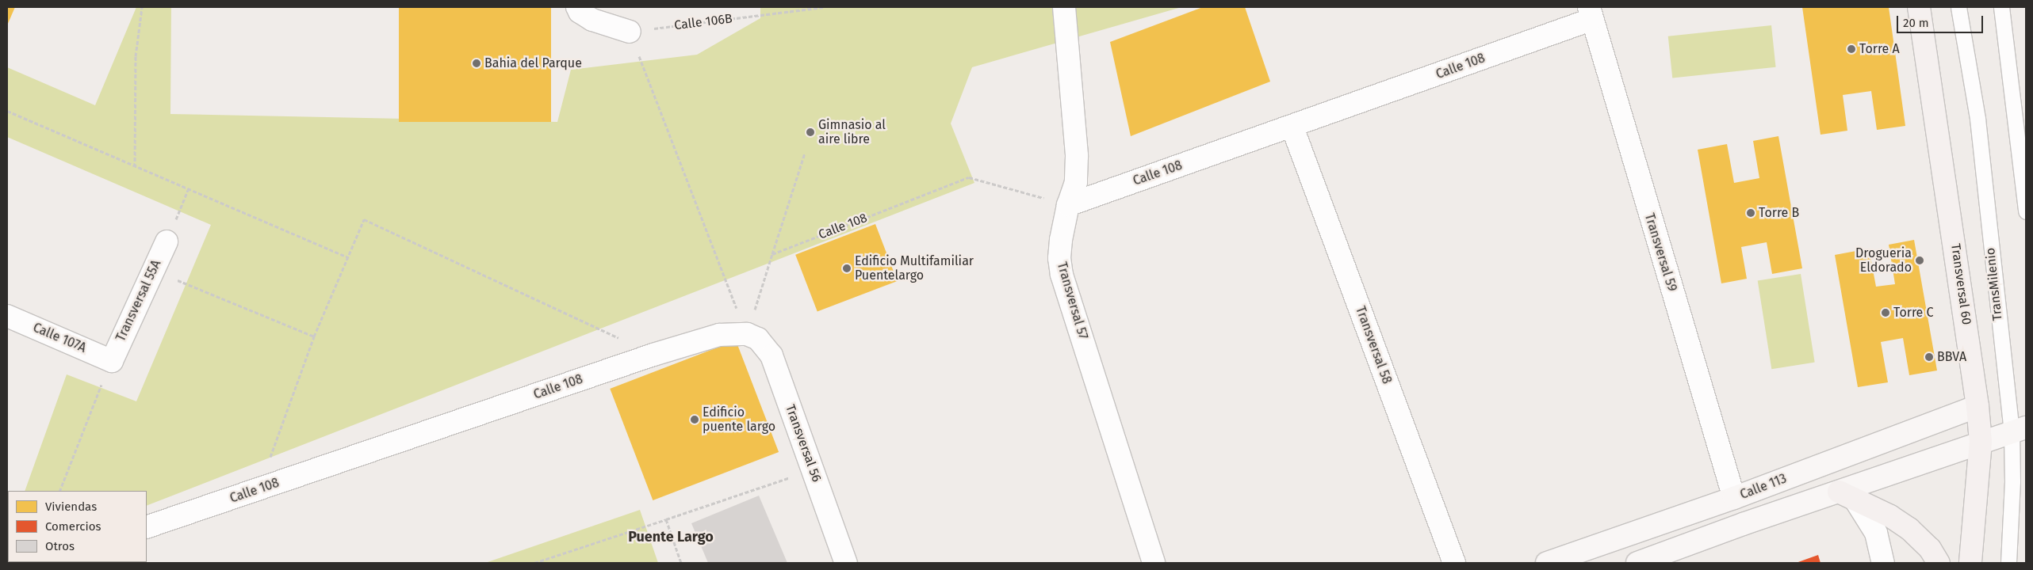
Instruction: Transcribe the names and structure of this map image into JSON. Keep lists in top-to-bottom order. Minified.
{"streets":{"main road":["Transversal 60"],"street":["Calle 108","Transversal 59","Transversal 55A","Transversal 57","Calle 107A","Transversal 58","Transversal 56","Calle 113"],"lane":["TransMilenio"],"path":["Calle 106B"]},"crossings":[["Calle 108","Transversal 59"],["Calle 108","Transversal 57"],["Calle 108","Transversal 58"],["Calle 108","Transversal 56"],["Transversal 59","Calle 113"],["Transversal 60","Calle 113"],["Transversal 55A","Calle 107A"]],"districts":["Puente Largo"],"places":["Torre A","Bahia del Parque","Gimnasio al aire libre","Torre B","Drogueria Eldorado","Edificio Multifamiliar Puentelargo","Torre C","BBVA","Edificio puente largo"],"legend":["Viviendas","Comercios","Otros"],"scale_bar":"20 m"}
